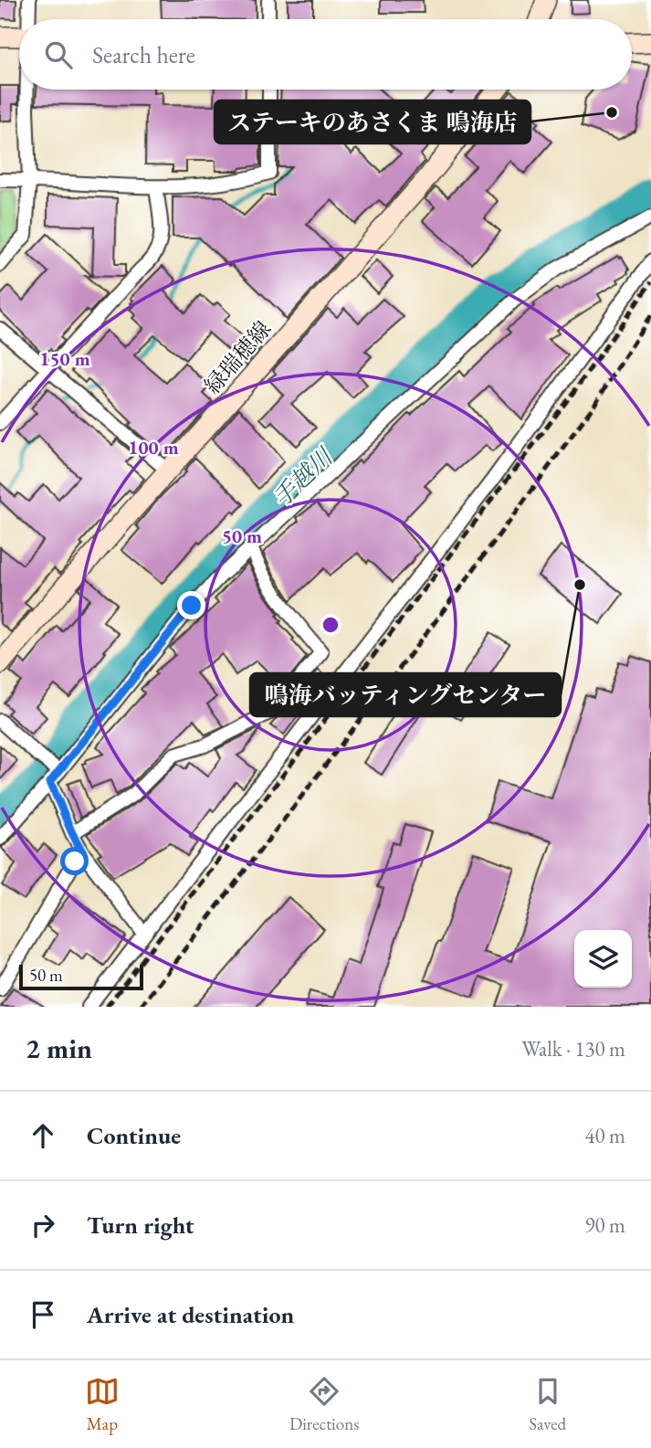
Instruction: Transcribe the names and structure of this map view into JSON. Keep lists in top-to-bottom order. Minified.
{"streets":{"main road":["緑瑞穂線"]},"water":["手越川"],"places":["ステーキのあさくま 鳴海店","鳴海バッティングセンター"],"scale_bar":"50 m","page":{"search":"Search here","scale":"50 m","heading":["2 min","Walk · 130 m"],"list":[["Continue","40 m"],["Turn right","90 m"],"Arrive at destination"],"nav":["Map","Directions","Saved"]},"rings":["150 m","100 m","50 m"]}
